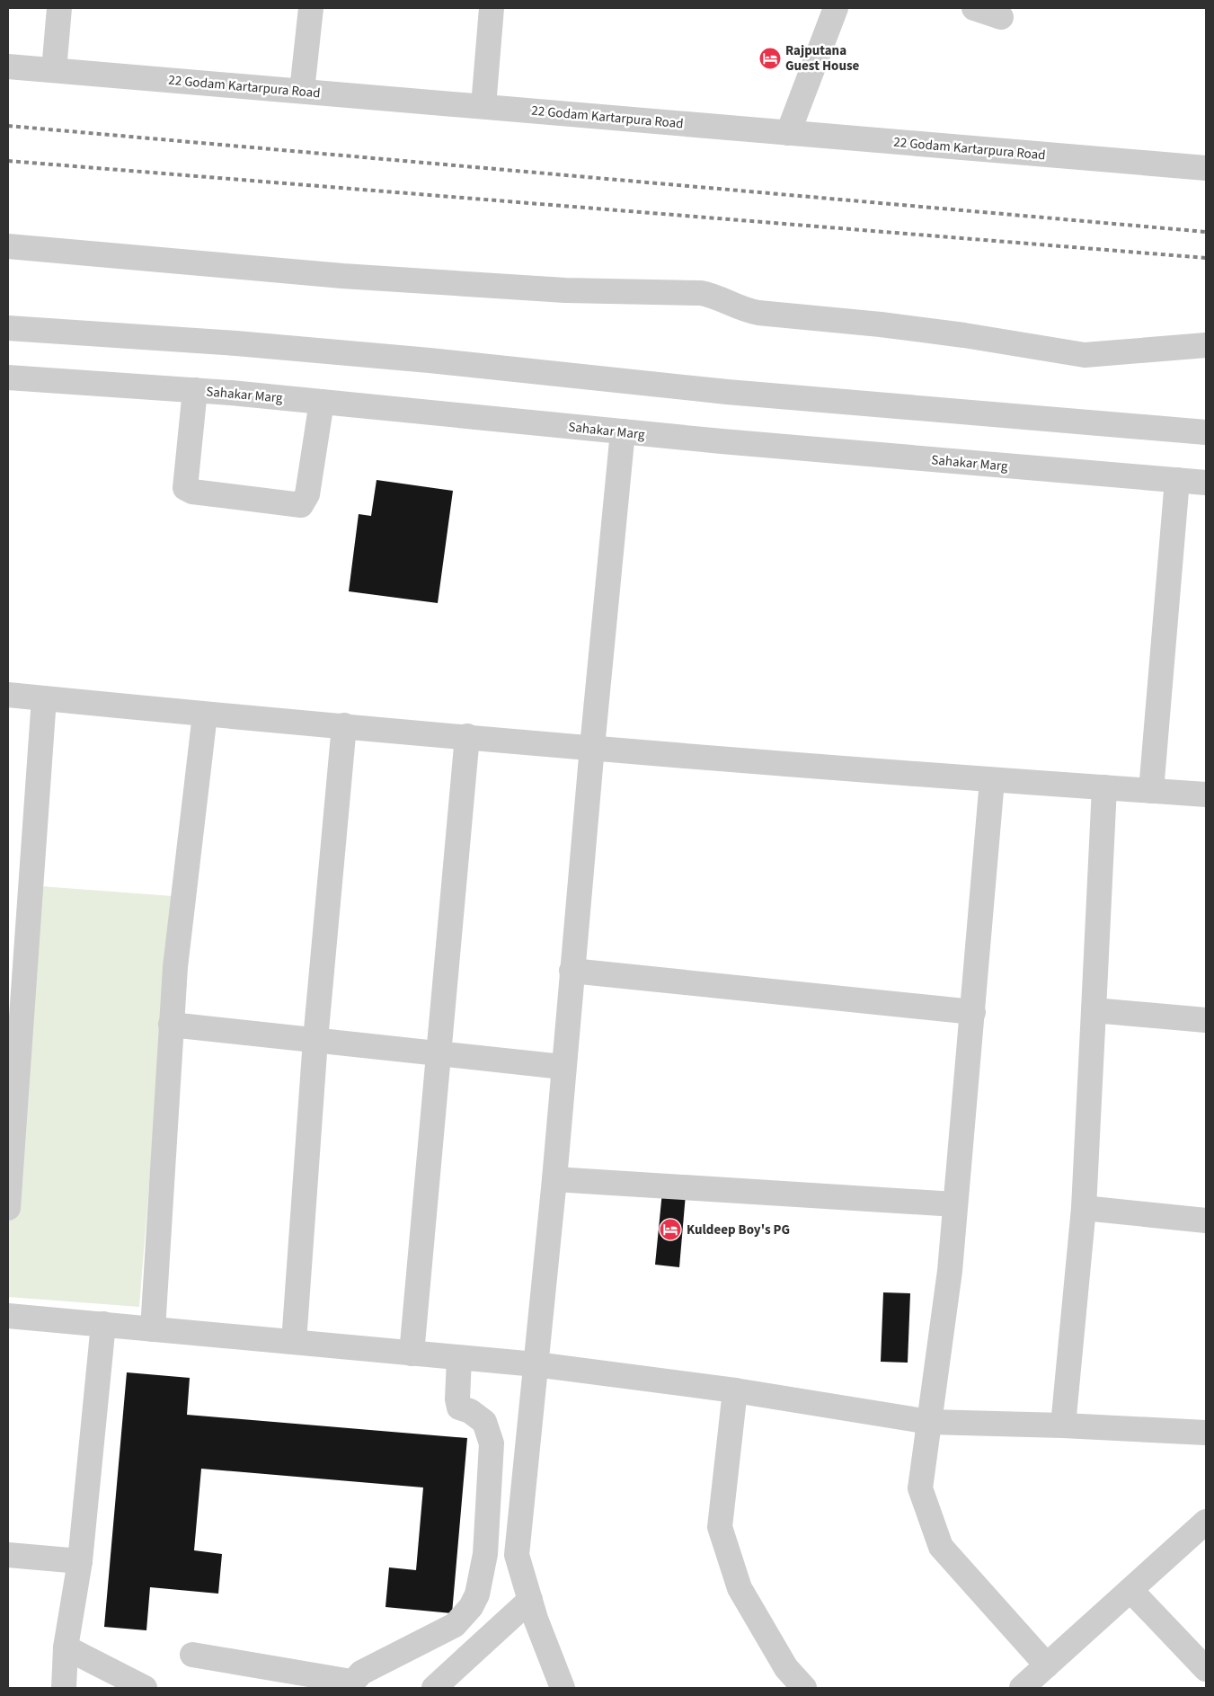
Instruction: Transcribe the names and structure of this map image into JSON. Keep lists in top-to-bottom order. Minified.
{"streets":{"street":["22 Godam Kartarpura Road","Sahakar Marg"]},"places":{"hotel":["Rajputana Guest House","Kuldeep Boy's PG"]}}
